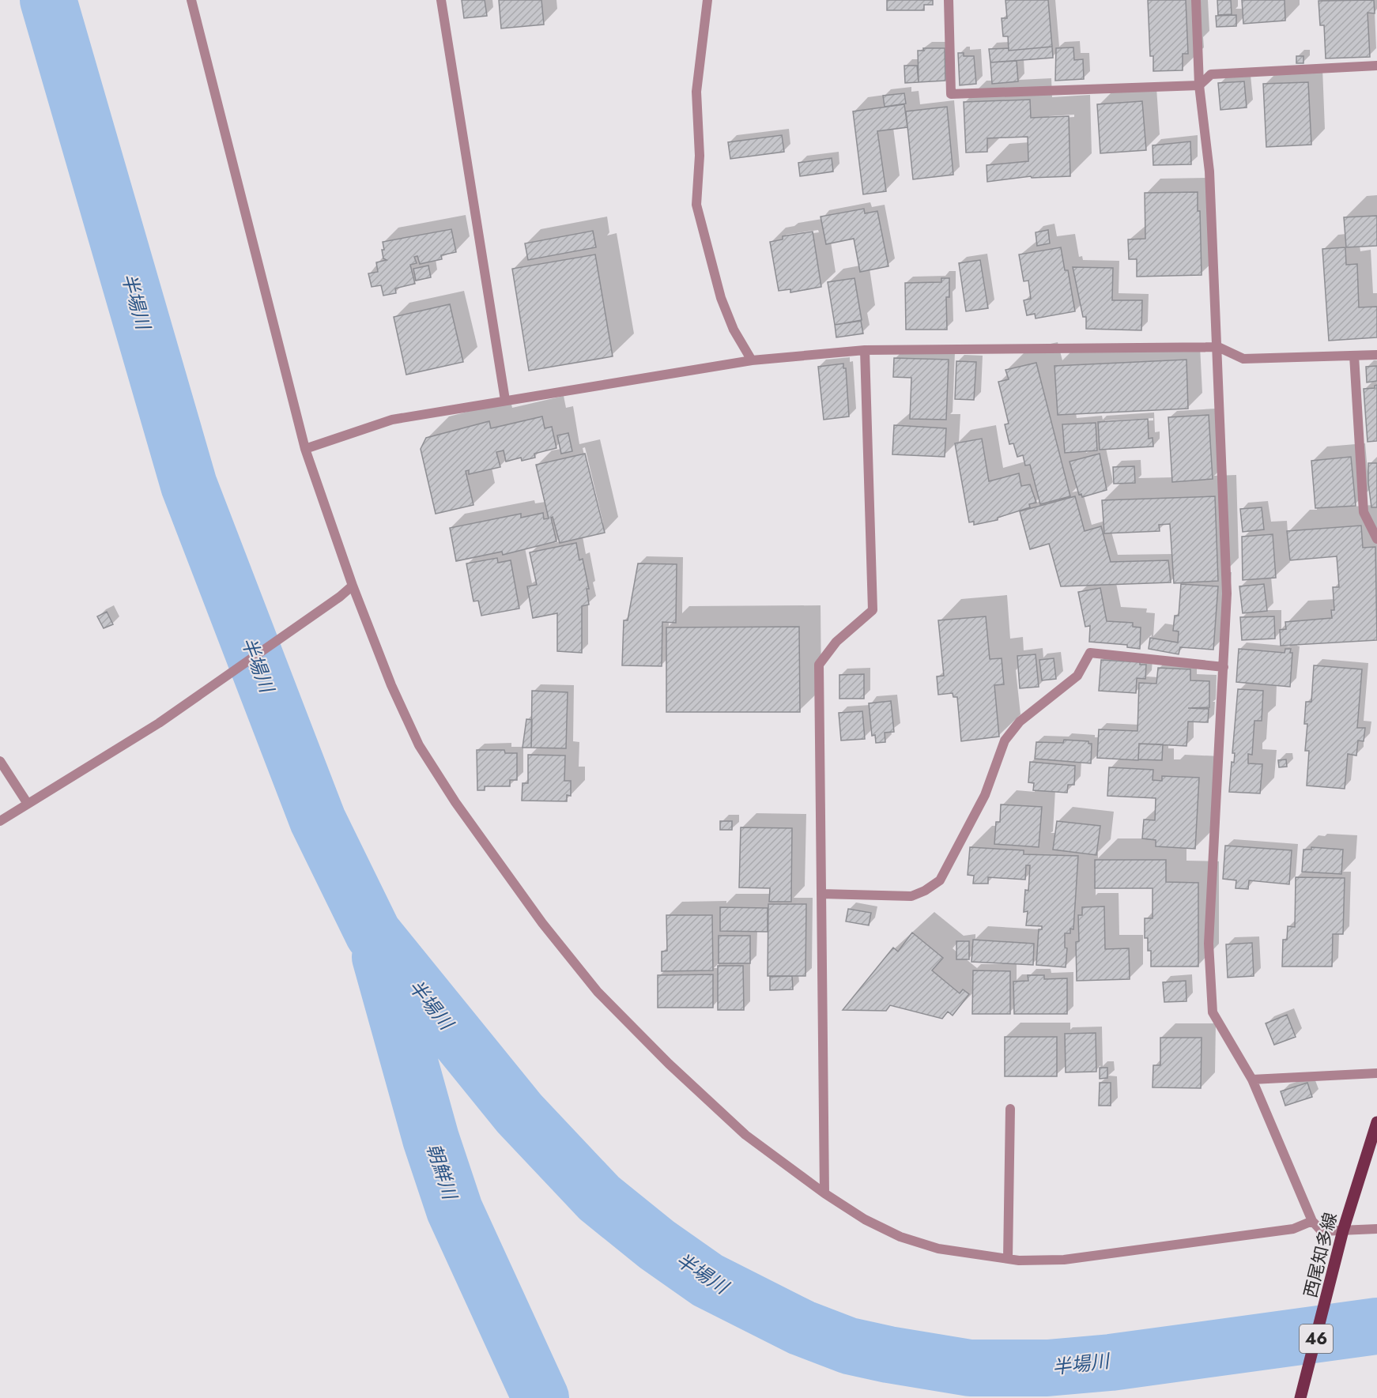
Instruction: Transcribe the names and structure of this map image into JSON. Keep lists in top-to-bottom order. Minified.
{"streets":{"main road":["西尾知多線","46"]},"water":["半場川","朝鮮川"]}
